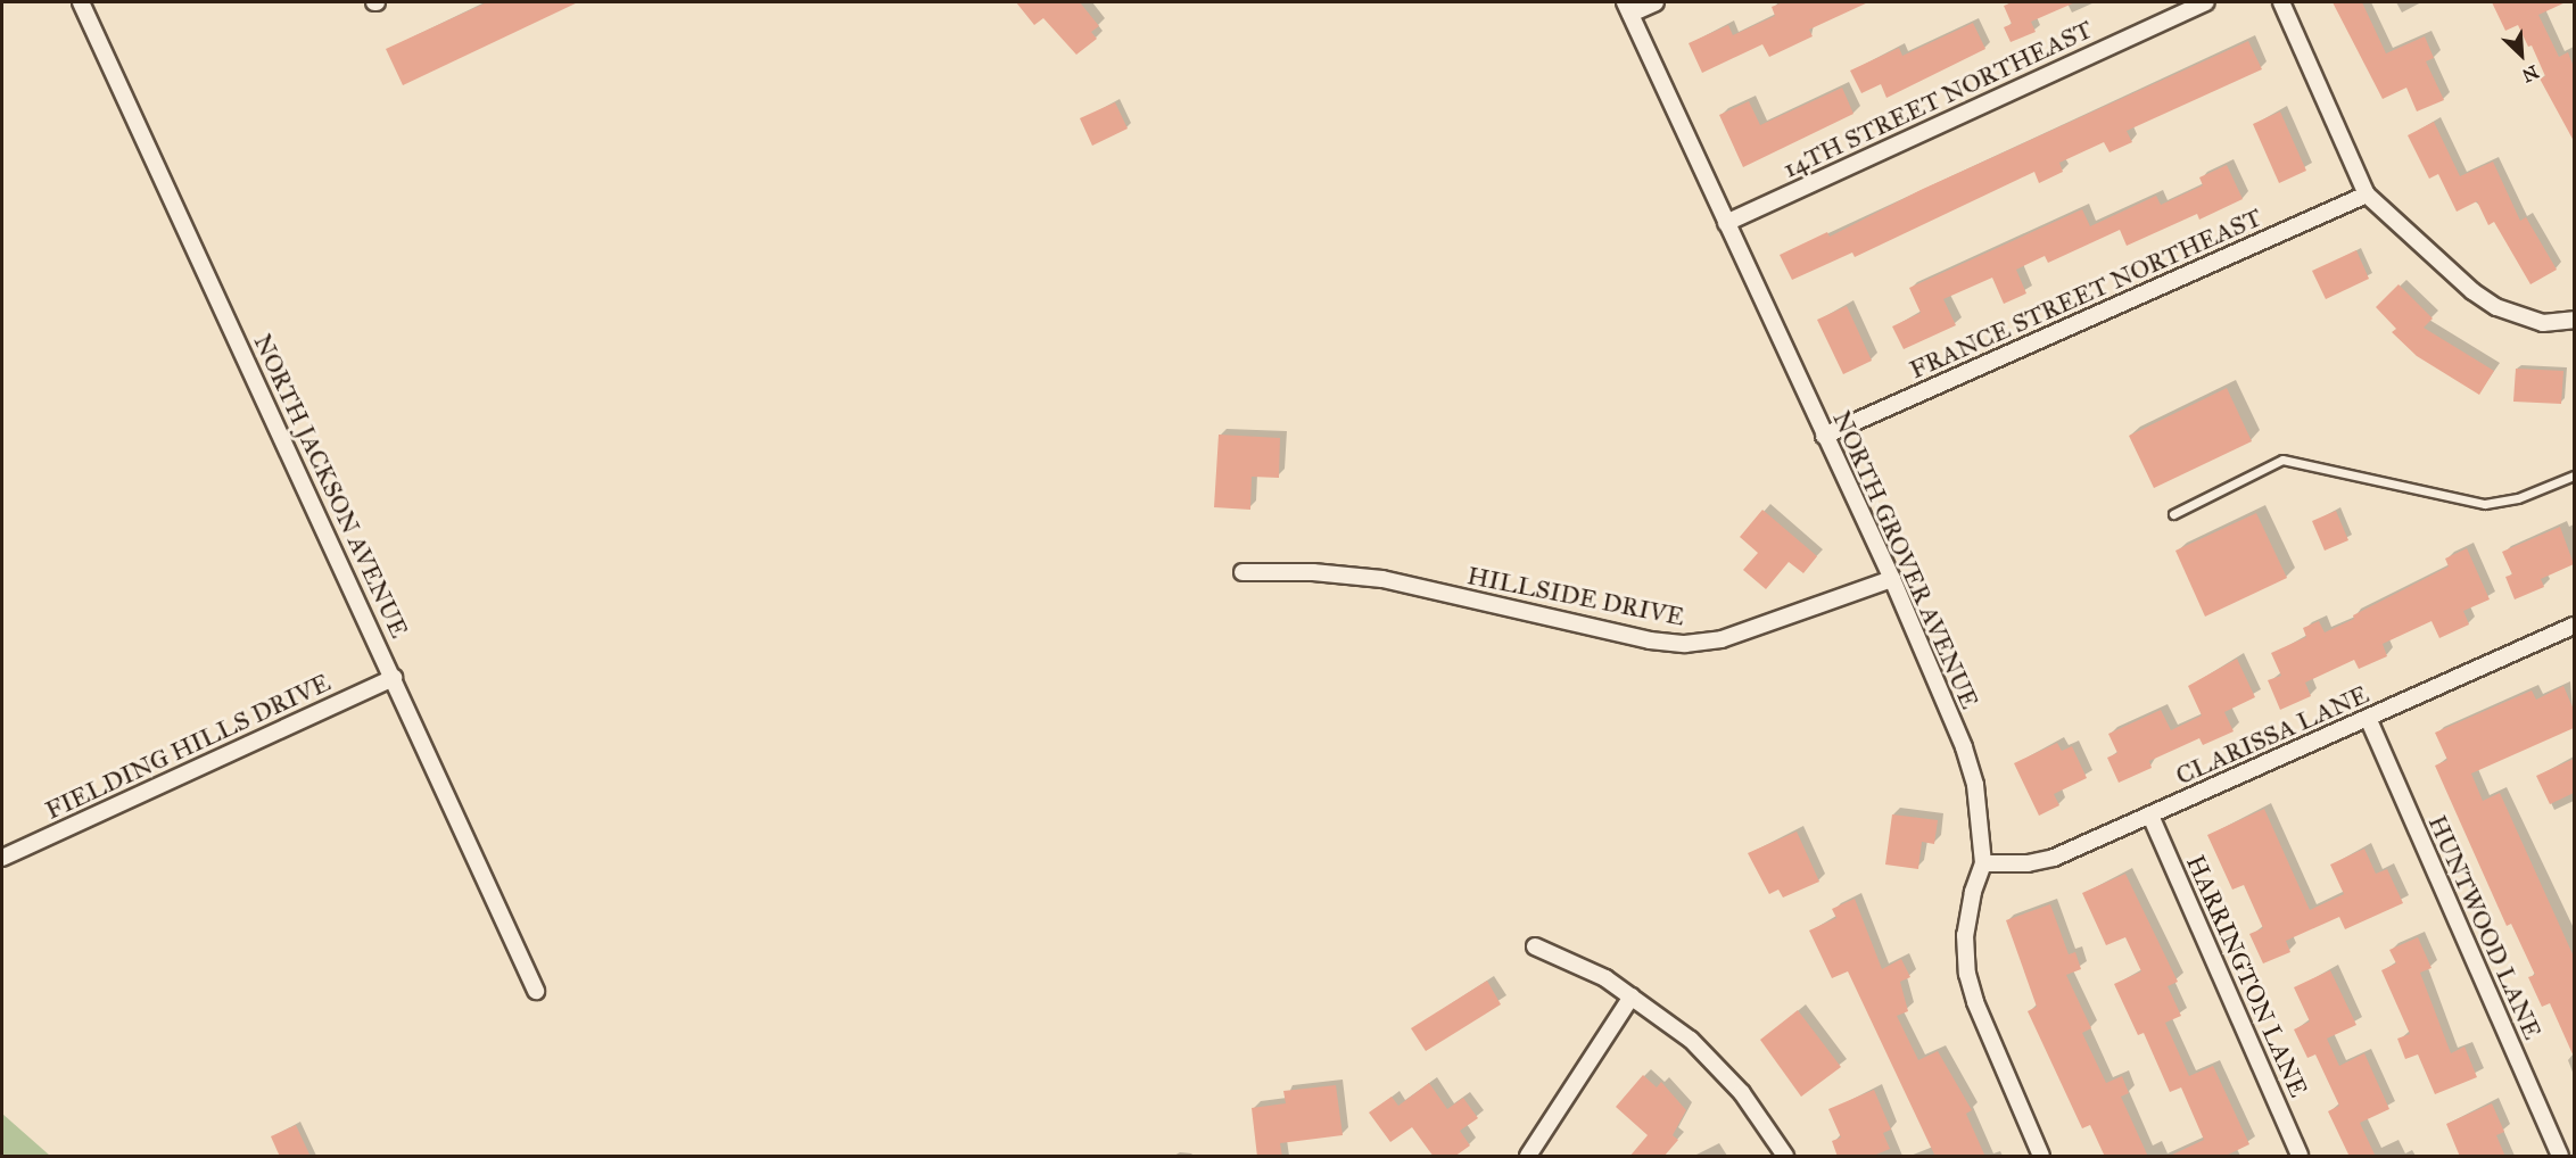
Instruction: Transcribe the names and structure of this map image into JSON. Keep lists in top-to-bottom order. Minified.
{"streets":{"street":["14TH STREET NORTHEAST","FRANCE STREET NORTHEAST","NORTH JACKSON AVENUE","NORTH GROVER AVENUE","HILLSIDE DRIVE","CLARISSA LANE","FIELDING HILLS DRIVE","HUNTWOOD LANE","HARRINGTON LANE"]},"crossings":[["14TH STREET NORTHEAST","NORTH GROVER AVENUE"],["FRANCE STREET NORTHEAST","NORTH GROVER AVENUE"],["NORTH JACKSON AVENUE","FIELDING HILLS DRIVE"],["NORTH GROVER AVENUE","HILLSIDE DRIVE"],["NORTH GROVER AVENUE","CLARISSA LANE"],["CLARISSA LANE","HUNTWOOD LANE"],["CLARISSA LANE","HARRINGTON LANE"]],"north":"bottom right"}
